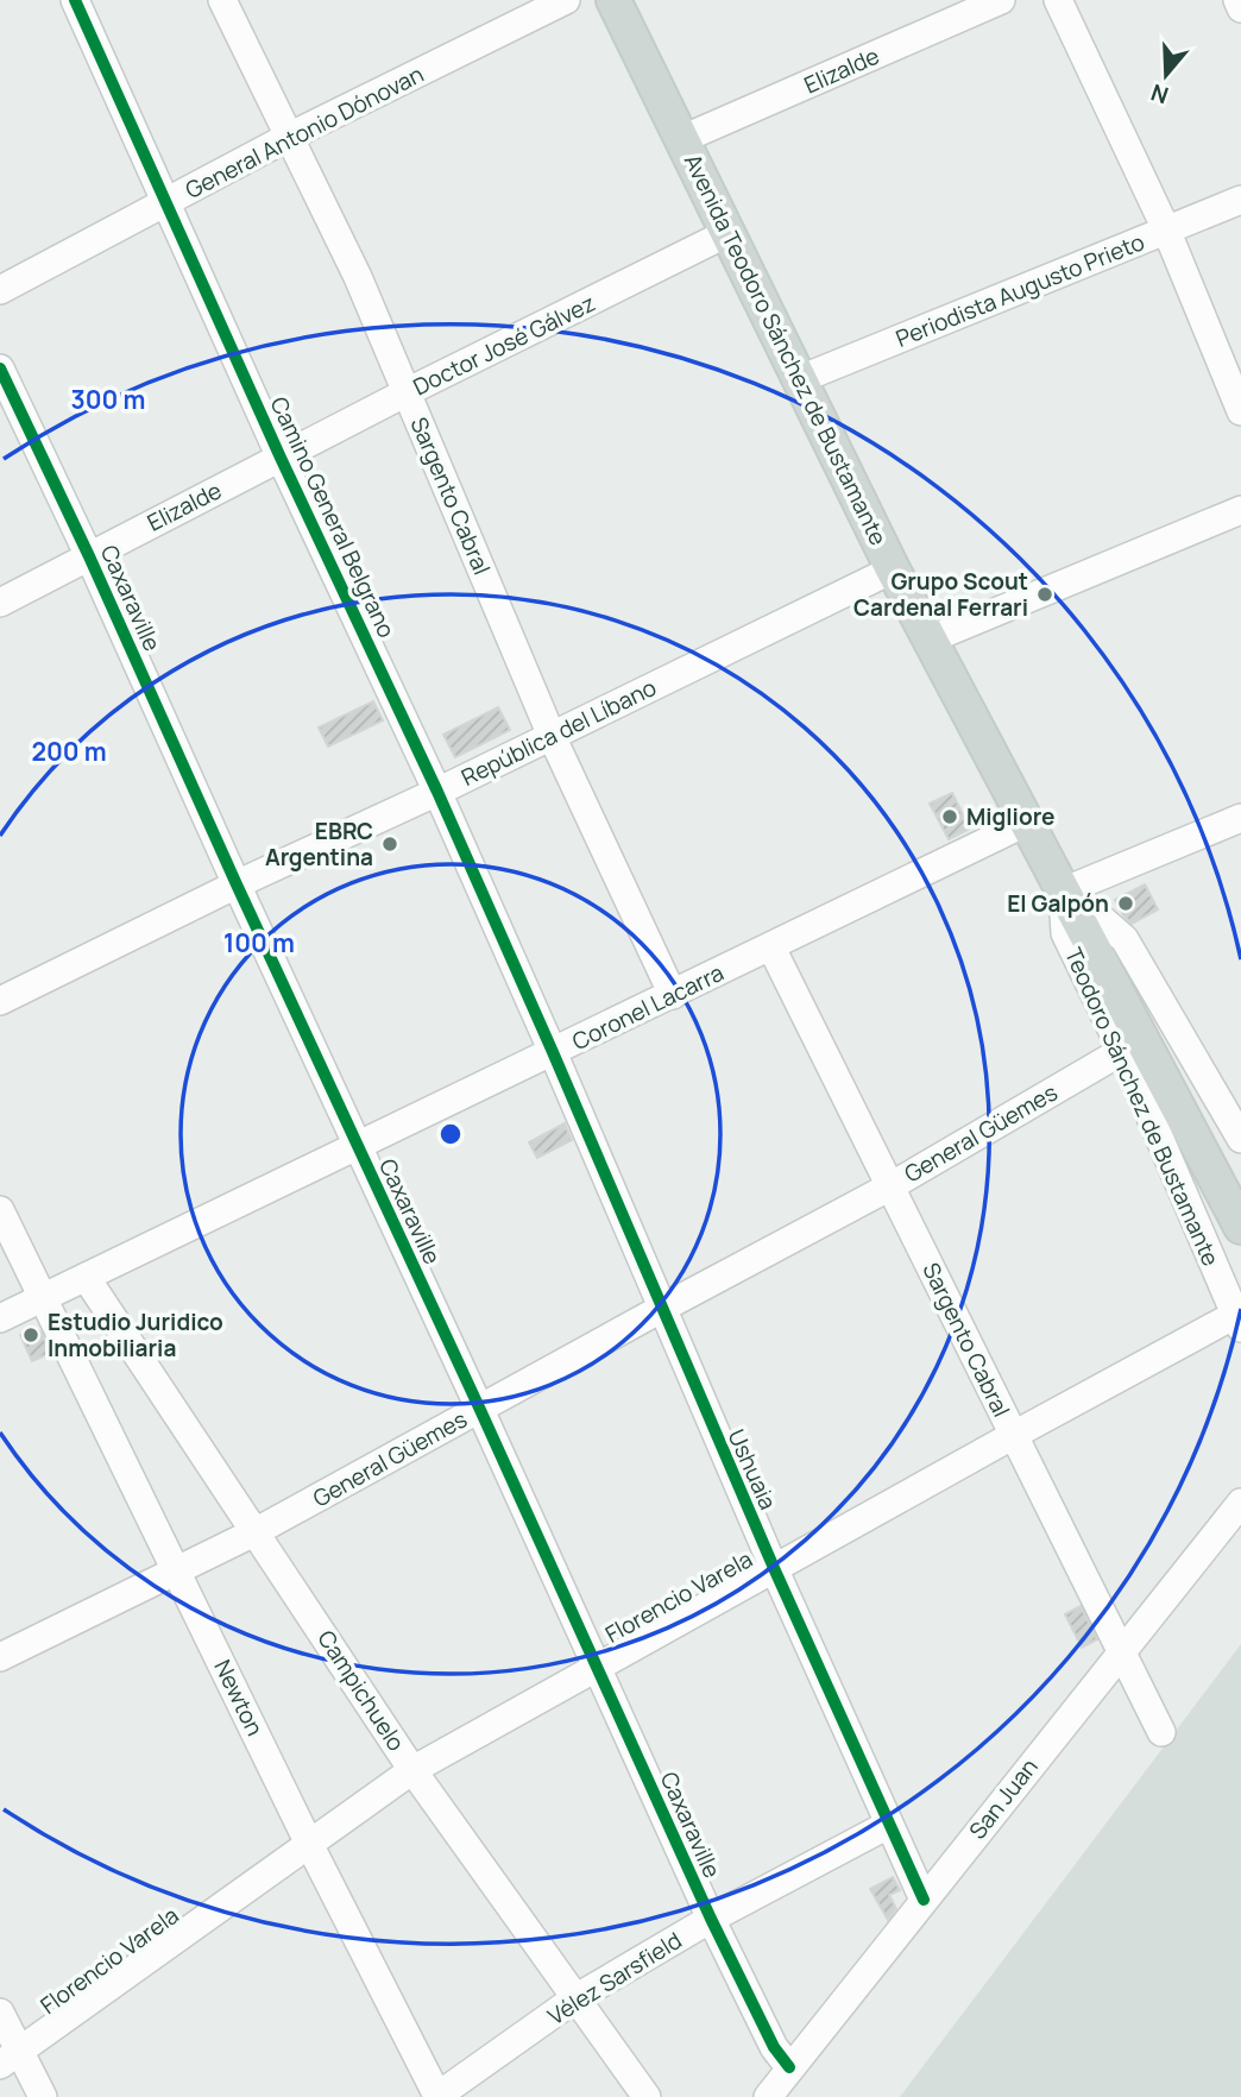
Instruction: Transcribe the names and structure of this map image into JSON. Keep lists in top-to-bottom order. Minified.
{"streets":{"main road":["Avenida Teodoro Sánchez de Bustamante"],"street":["Elizalde","General Antonio Dónovan","Periodista Augusto Prieto","Doctor José Gálvez","Sargento Cabral","Camino General Belgrano","Caxaraville","República del Líbano","Coronel Lacarra","Teodoro Sánchez de Bustamante","General Güemes","Ushuaia","Florencio Varela","Campichuelo","Newton","San Juan","Vélez Sarsfield"]},"crossings":[["Elizalde","Doctor José Gálvez"],["Elizalde","Avenida Teodoro Sánchez de Bustamante"],["Elizalde","Camino General Belgrano"],["Elizalde","Caxaraville"],["General Antonio Dónovan","Sargento Cabral"],["General Antonio Dónovan","Camino General Belgrano"],["Periodista Augusto Prieto","Avenida Teodoro Sánchez de Bustamante"],["Doctor José Gálvez","Avenida Teodoro Sánchez de Bustamante"],["Doctor José Gálvez","Sargento Cabral"],["Doctor José Gálvez","Camino General Belgrano"],["Avenida Teodoro Sánchez de Bustamante","República del Líbano"],["Avenida Teodoro Sánchez de Bustamante","Coronel Lacarra"],["Avenida Teodoro Sánchez de Bustamante","Teodoro Sánchez de Bustamante"],["Sargento Cabral","República del Líbano"],["Sargento Cabral","Coronel Lacarra"],["Sargento Cabral","General Güemes"],["Sargento Cabral","Florencio Varela"],["Sargento Cabral","San Juan"],["Camino General Belgrano","República del Líbano"],["Camino General Belgrano","Coronel Lacarra"],["Camino General Belgrano","Ushuaia"],["Caxaraville","República del Líbano"],["Caxaraville","Coronel Lacarra"],["Caxaraville","General Güemes"],["Caxaraville","Florencio Varela"],["Caxaraville","San Juan"],["Caxaraville","Vélez Sarsfield"],["Coronel Lacarra","Ushuaia"],["Coronel Lacarra","Campichuelo"],["Coronel Lacarra","Newton"],["Teodoro Sánchez de Bustamante","General Güemes"],["Teodoro Sánchez de Bustamante","Florencio Varela"],["General Güemes","Ushuaia"],["General Güemes","Campichuelo"],["General Güemes","Newton"],["Ushuaia","Florencio Varela"],["Ushuaia","San Juan"],["Ushuaia","Vélez Sarsfield"],["Florencio Varela","Campichuelo"],["Florencio Varela","Newton"],["Campichuelo","Vélez Sarsfield"],["Newton","Vélez Sarsfield"]],"places":["Grupo Scout Cardenal Ferrari","Migliore","EBRC Argentina","El Galpón","Estudio Juridico Inmobiliaria"],"north":"bottom","rings":["300 m","200 m","100 m"]}
